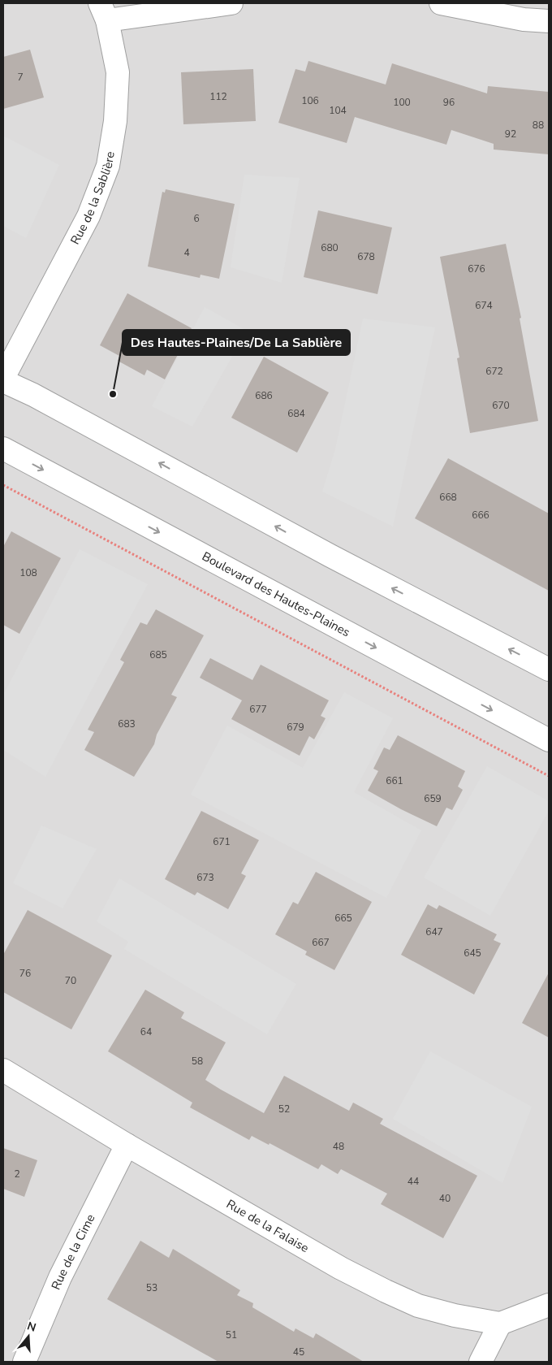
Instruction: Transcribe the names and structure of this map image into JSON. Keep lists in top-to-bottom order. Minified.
{"streets":{"street":["Rue de la Sablière","Boulevard des Hautes-Plaines","Rue de la Falaise","Rue de la Cime"]},"crossings":[["Rue de la Falaise","Rue de la Cime"]],"places":["Des Hautes-Plaines/De La Sablière"],"house_numbers":["7","112","106","100","96","104","88","92","6","680","4","678","676","674","672","686","670","684","668","666","108","685","677","683","679","661","659","671","673","665","647","667","645","76","70","64","58","52","48","2","44","40","53","51","45"],"north":"top"}
